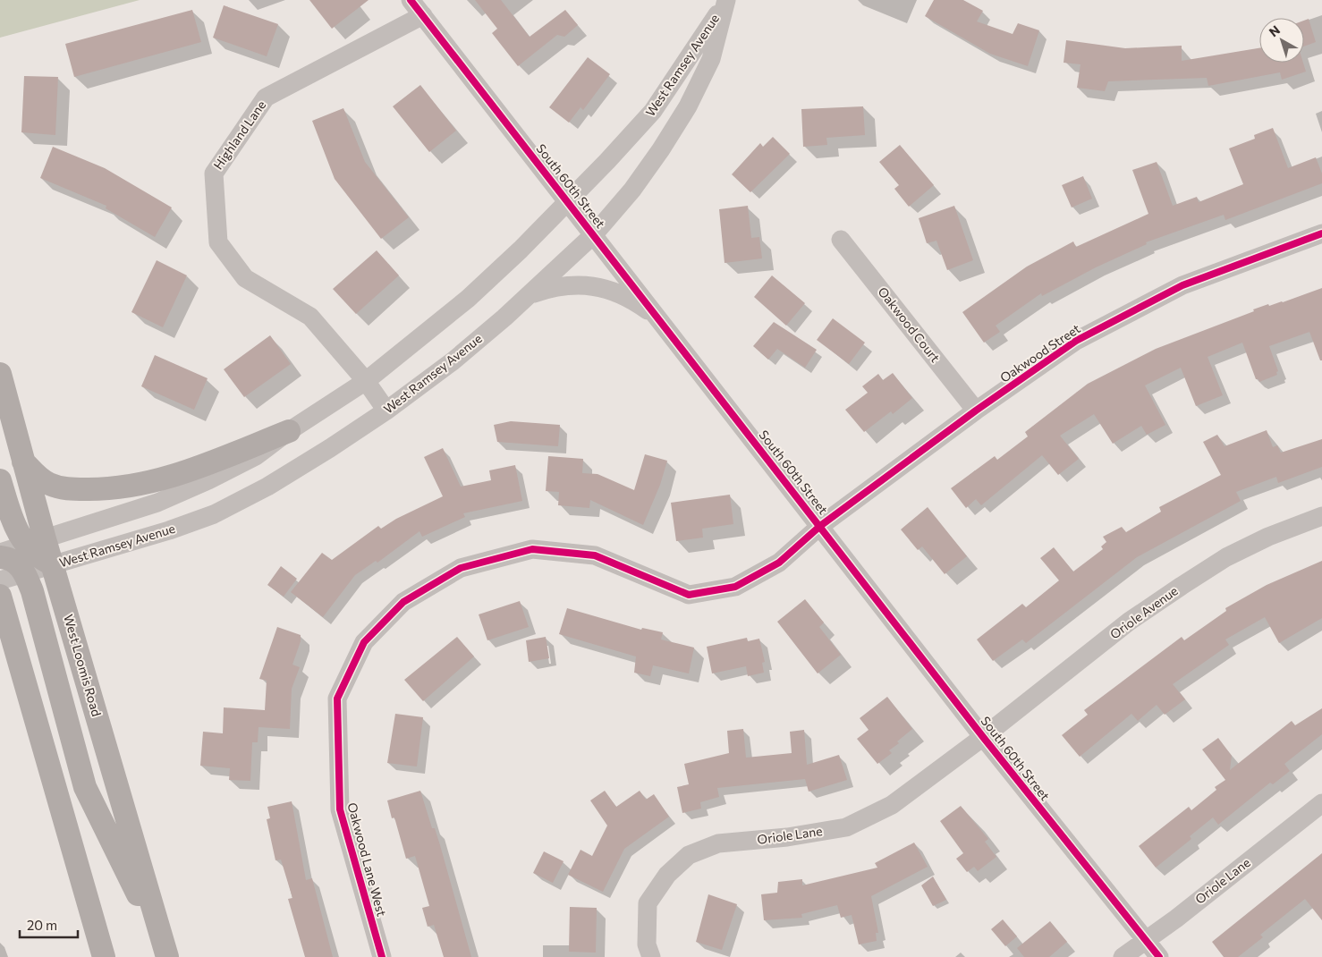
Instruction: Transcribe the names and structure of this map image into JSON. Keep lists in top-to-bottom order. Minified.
{"streets":{"main road":["West Loomis Road"],"street":["West Ramsey Avenue","Highland Lane","South 60th Street","Oakwood Court","Oakwood Street","Oriole Avenue","Oriole Lane","Oakwood Lane West"]},"crossings":[["West Ramsey Avenue","Highland Lane"],["West Ramsey Avenue","South 60th Street"],["West Ramsey Avenue","West Loomis Road"],["Highland Lane","South 60th Street"],["South 60th Street","Oakwood Street"],["South 60th Street","Oriole Avenue"],["South 60th Street","Oriole Lane"],["South 60th Street","Oakwood Lane West"],["Oakwood Court","Oakwood Street"],["Oakwood Street","Oakwood Lane West"],["Oriole Avenue","Oriole Lane"]],"scale_bar":"20 m","north":"top left"}
